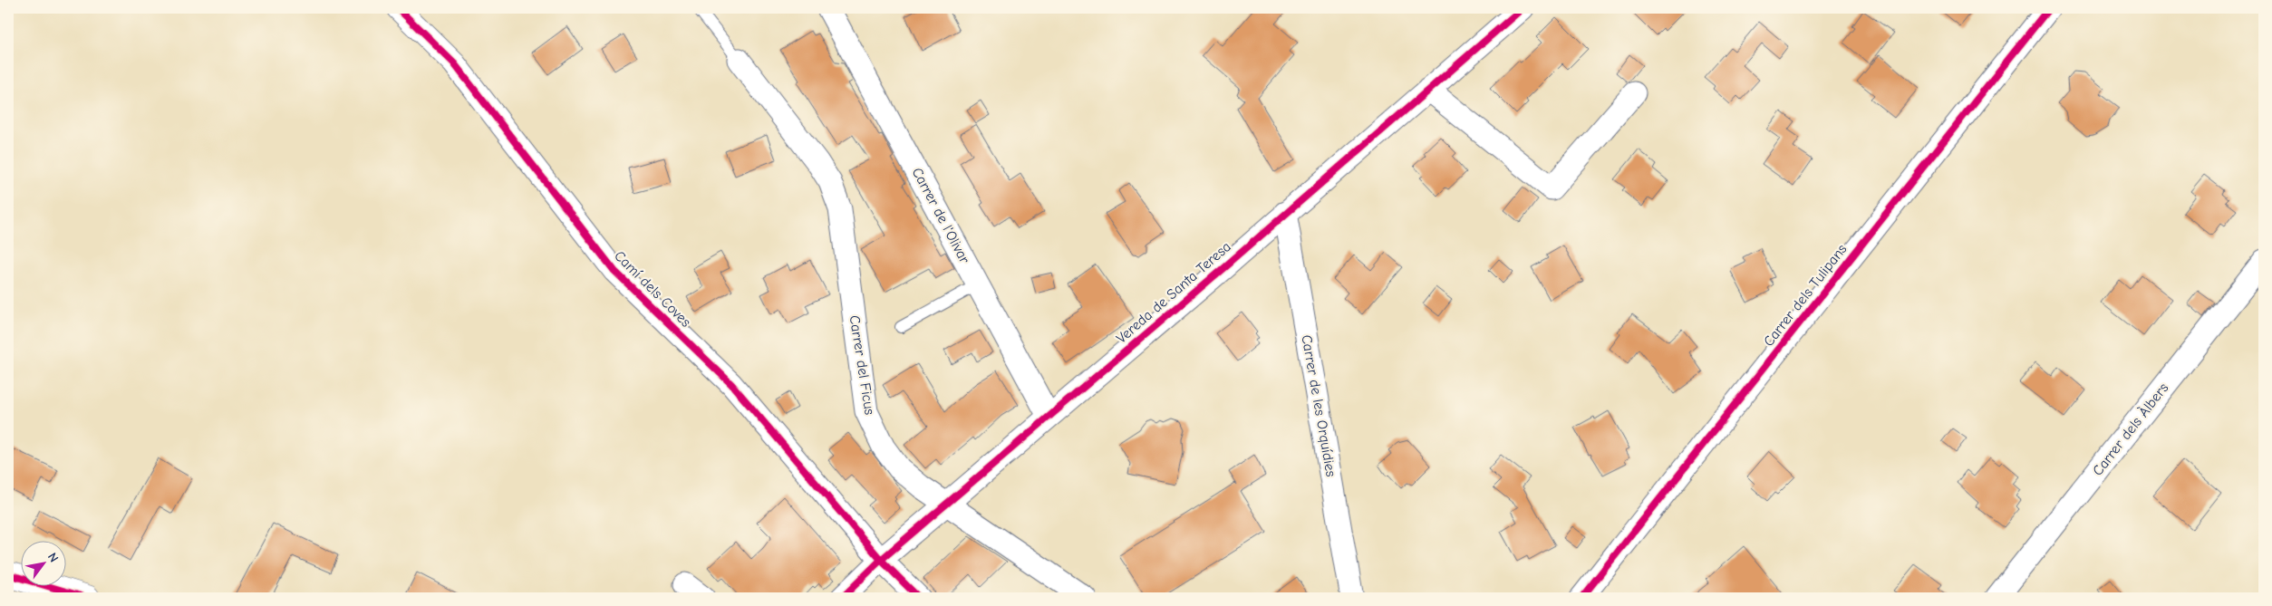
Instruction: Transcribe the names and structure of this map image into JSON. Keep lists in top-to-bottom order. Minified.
{"streets":{"street":["Carrer de l'Olivar","Camí dels Coves","Vereda de Santa Teresa","Carrer dels Tulipans","Carrer del Ficus","Carrer de les Orquídies","Carrer dels Àlbers"]},"crossings":[["Carrer de l'Olivar","Vereda de Santa Teresa"],["Camí dels Coves","Vereda de Santa Teresa"],["Vereda de Santa Teresa","Carrer del Ficus"],["Vereda de Santa Teresa","Carrer de les Orquídies"]],"north":"top right"}
